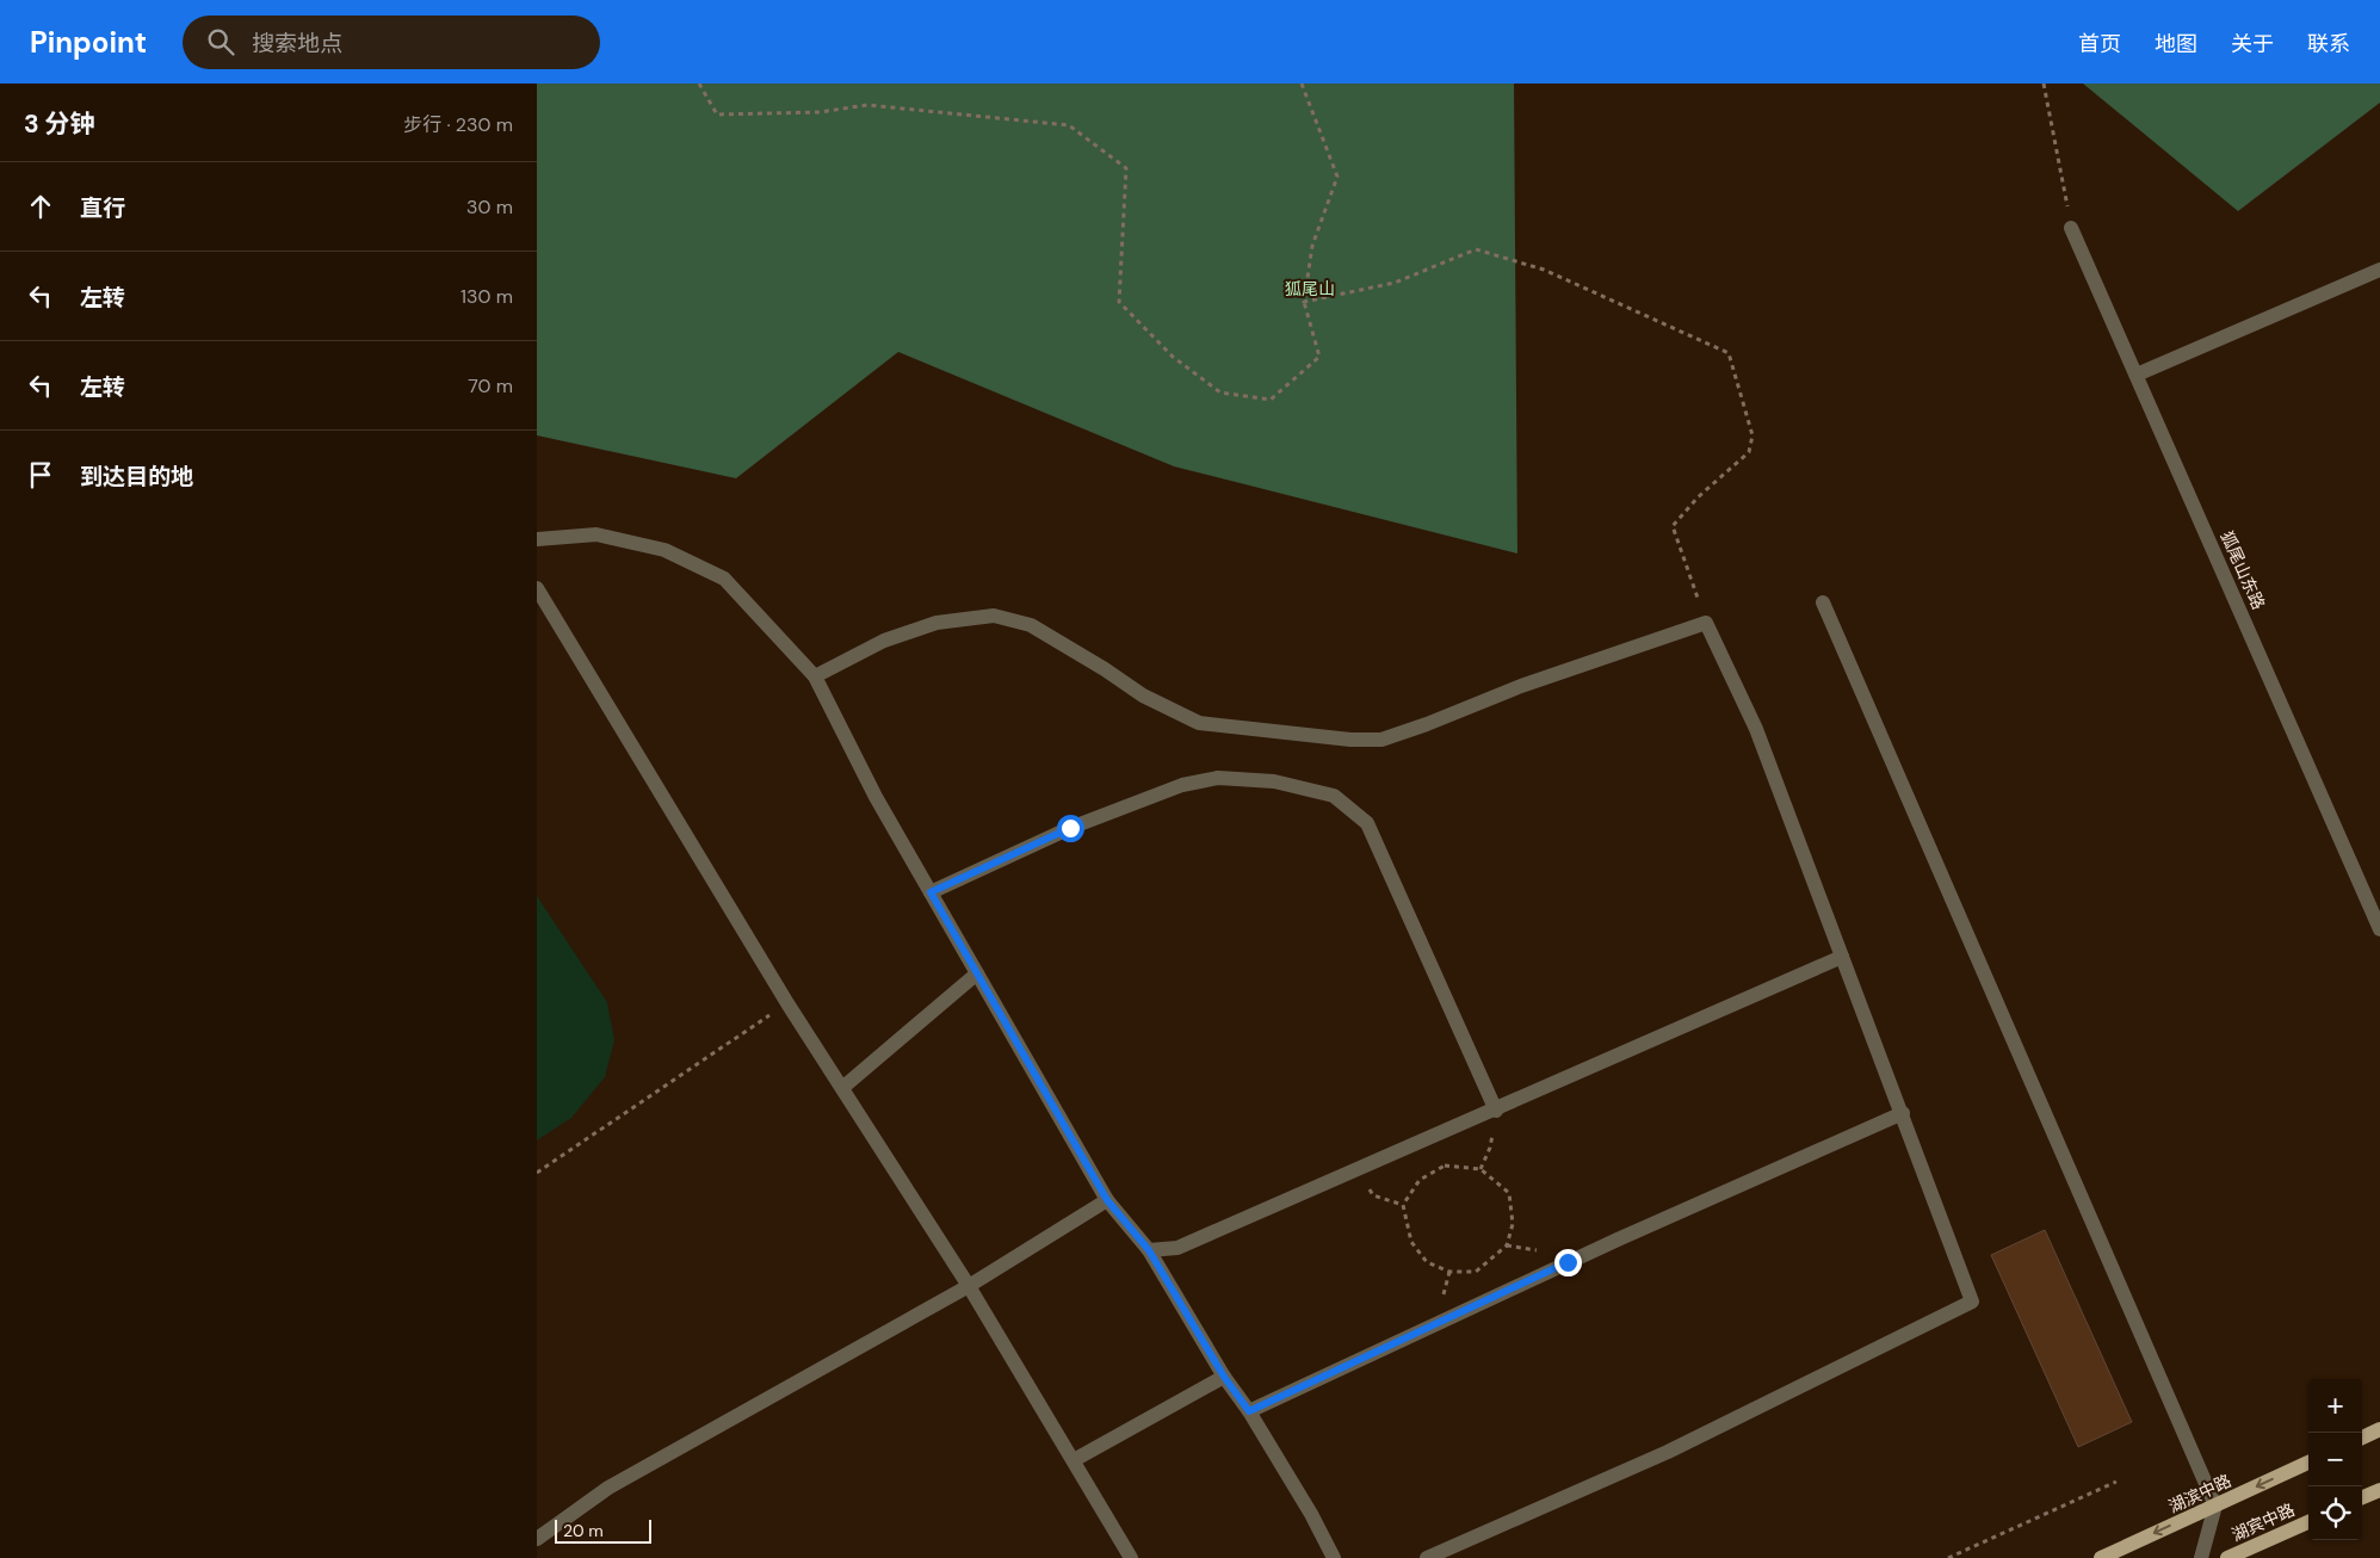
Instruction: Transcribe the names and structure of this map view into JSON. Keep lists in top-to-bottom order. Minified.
{"streets":{"main road":["湖滨中路","湖宾中路"],"street":["狐尾山东路"]},"one_way":["湖滨中路"],"parks":["狐尾山"],"scale_bar":"20 m","page":{"header":"Pinpoint","search":"搜索地点","nav":["首页","地图","关于","联系"],"heading":["3 分钟","步行 · 230 m"],"list":[["直行","30 m"],["左转","130 m"],["左转","70 m"],"到达目的地"],"map_buttons":["+","−"],"scale":"20 m"}}
